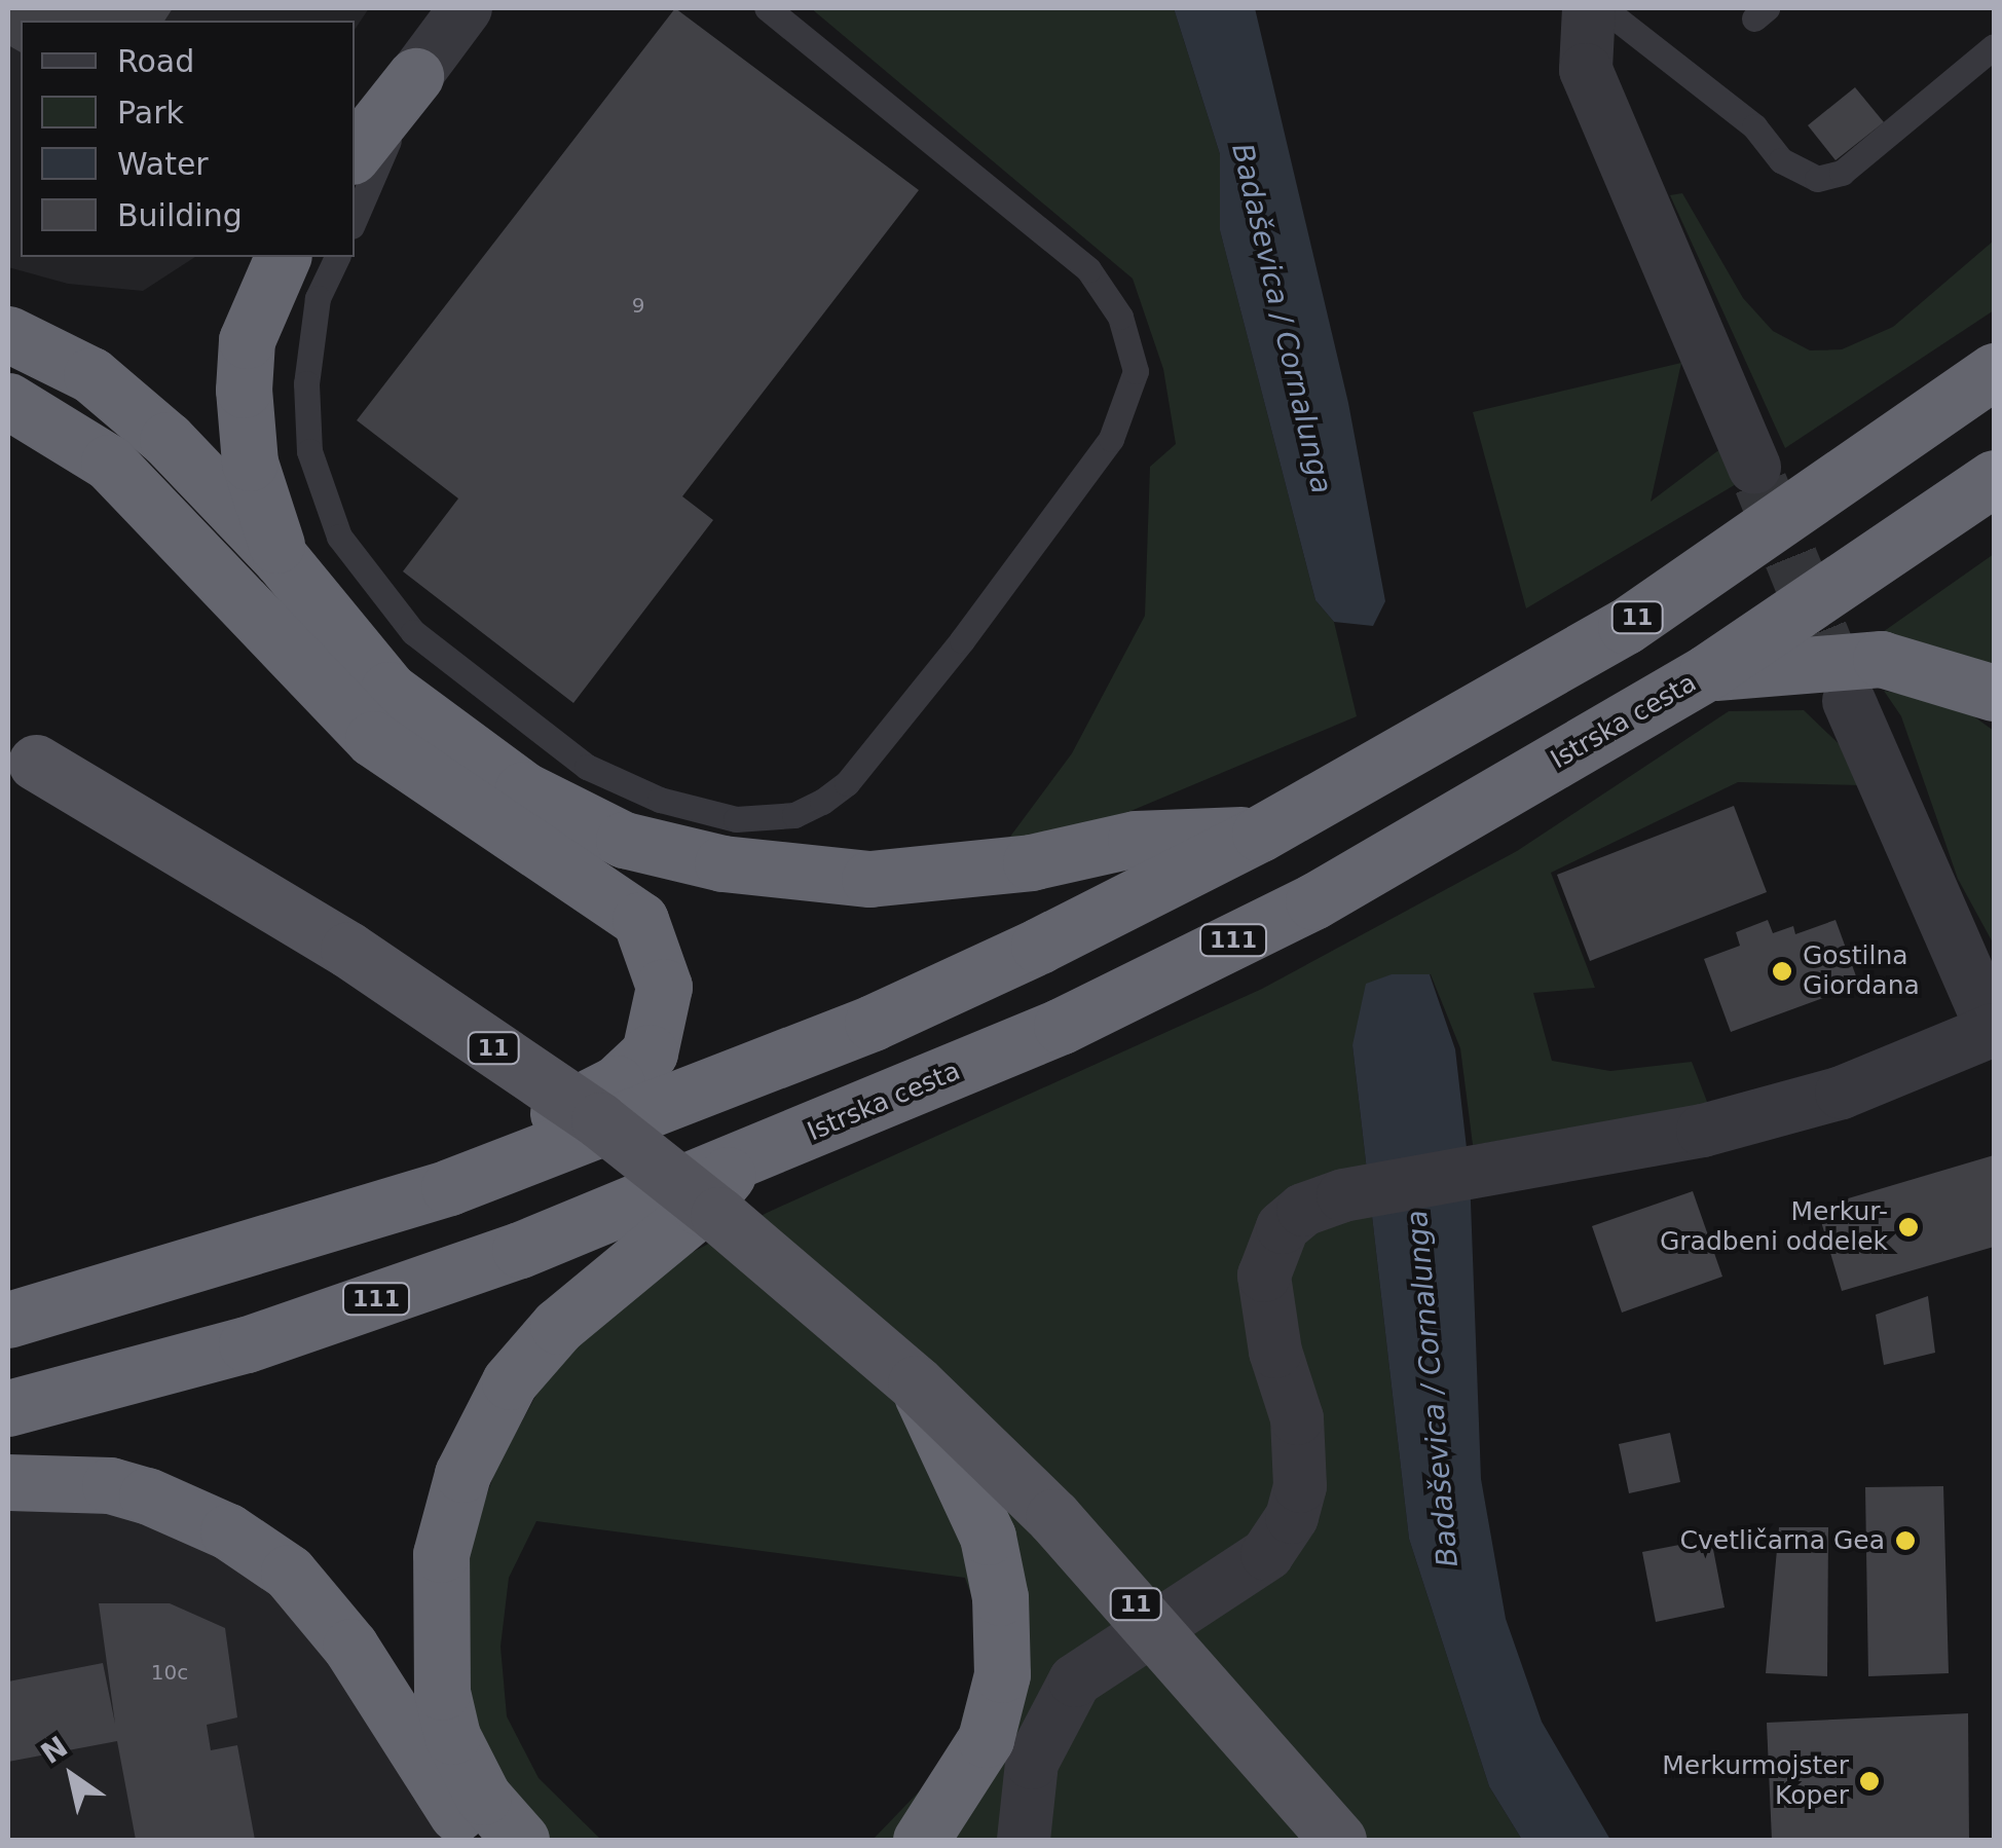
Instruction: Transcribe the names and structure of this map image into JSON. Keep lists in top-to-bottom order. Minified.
{"streets":{"highway":["11","Istrska cesta","111"]},"crossings":[["Istrska cesta","111"]],"water":["Badaševica / Cornalunga"],"places":["Gostilna Giordana","Merkur- Gradbeni oddelek","Cvetličarna Gea","Merkurmojster Koper"],"house_numbers":["9","10c"],"legend":["Road","Park","Water","Building"],"north":"top left"}
